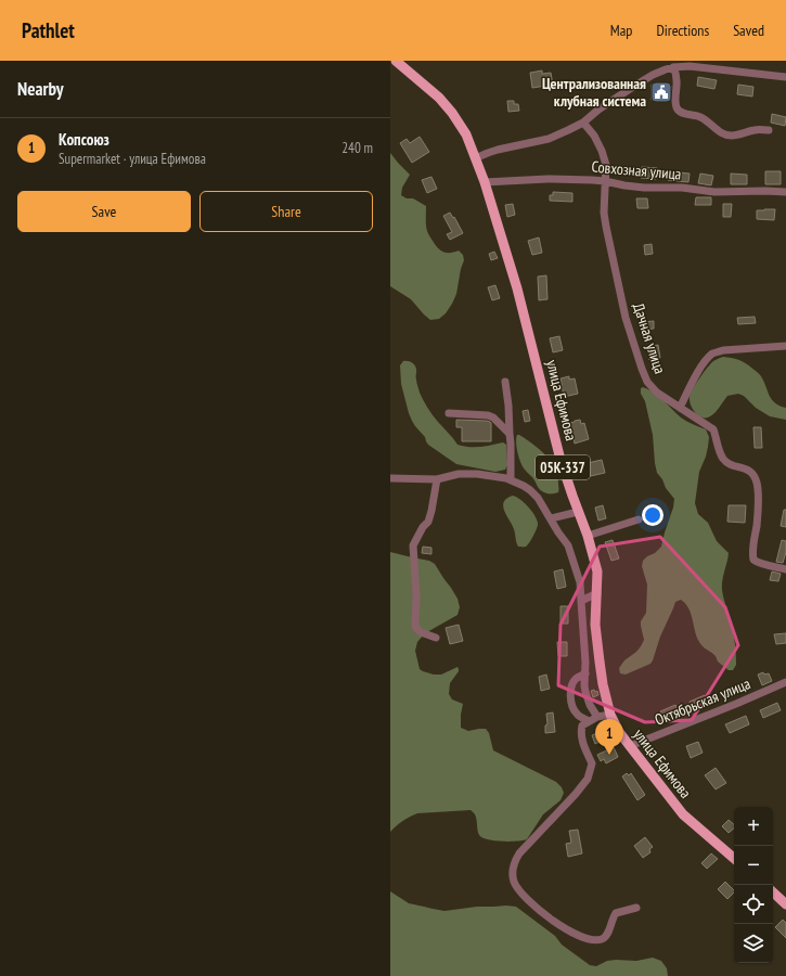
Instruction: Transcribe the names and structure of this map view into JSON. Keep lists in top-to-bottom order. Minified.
{"streets":{"main road":["улица Ефимова","05К-337"],"street":["Совхозная улица","Дачная улица","Октябрьская улица"]},"crossings":[["Совхозная улица","Дачная улица"],["Совхозная улица","улица Ефимова"],["улица Ефимова","Октябрьская улица"]],"places":{"public building":["Централизованная клубная система"]},"page":{"header":"Pathlet","nav":["Map","Directions","Saved"],"heading":"Nearby","list":[{"mark":"1","name":"Копсоюз","note":"Supermarket · улица Ефимова","value":"240 m"}],"buttons":["Save","Share"],"pins":"1","map_buttons":["+","−"]}}
